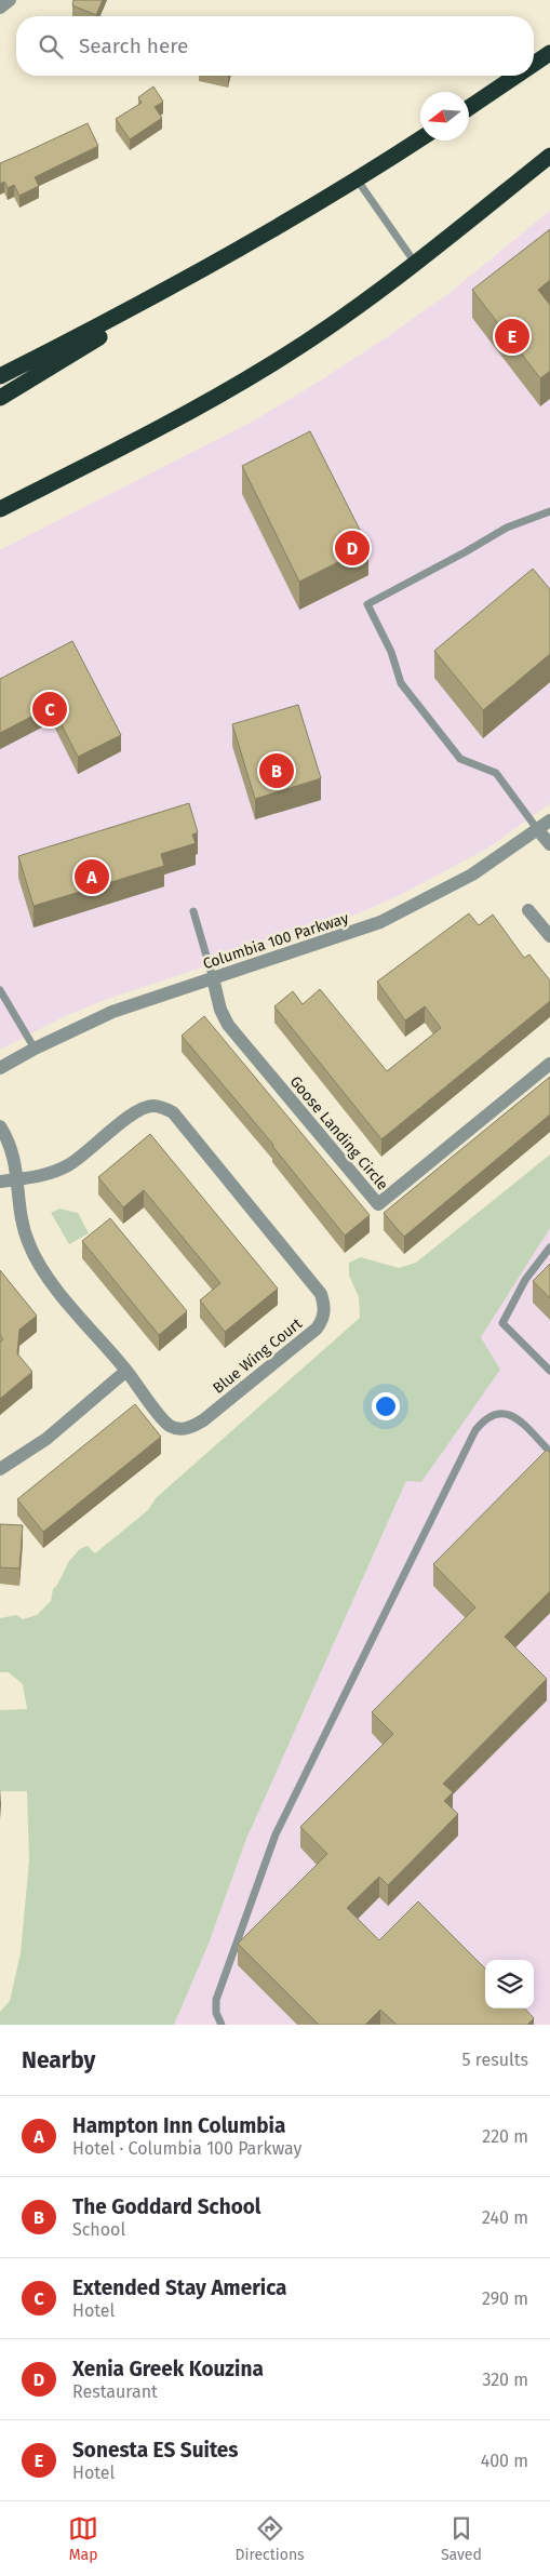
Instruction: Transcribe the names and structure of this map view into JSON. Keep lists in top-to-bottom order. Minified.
{"streets":{"street":["Columbia 100 Parkway","Goose Landing Circle","Blue Wing Court"]},"crossings":[["Columbia 100 Parkway","Goose Landing Circle"]],"north":"left","page":{"search":"Search here","pins":["E","D","C","B","A"],"heading":["Nearby","5 results"],"list":[{"mark":"A","name":"Hampton Inn Columbia","note":"Hotel · Columbia 100 Parkway","value":"220 m"},{"mark":"B","name":"The Goddard School","note":"School","value":"240 m"},{"mark":"C","name":"Extended Stay America","note":"Hotel","value":"290 m"},{"mark":"D","name":"Xenia Greek Kouzina","note":"Restaurant","value":"320 m"},{"mark":"E","name":"Sonesta ES Suites","note":"Hotel","value":"400 m"}],"nav":["Map","Directions","Saved"]}}
